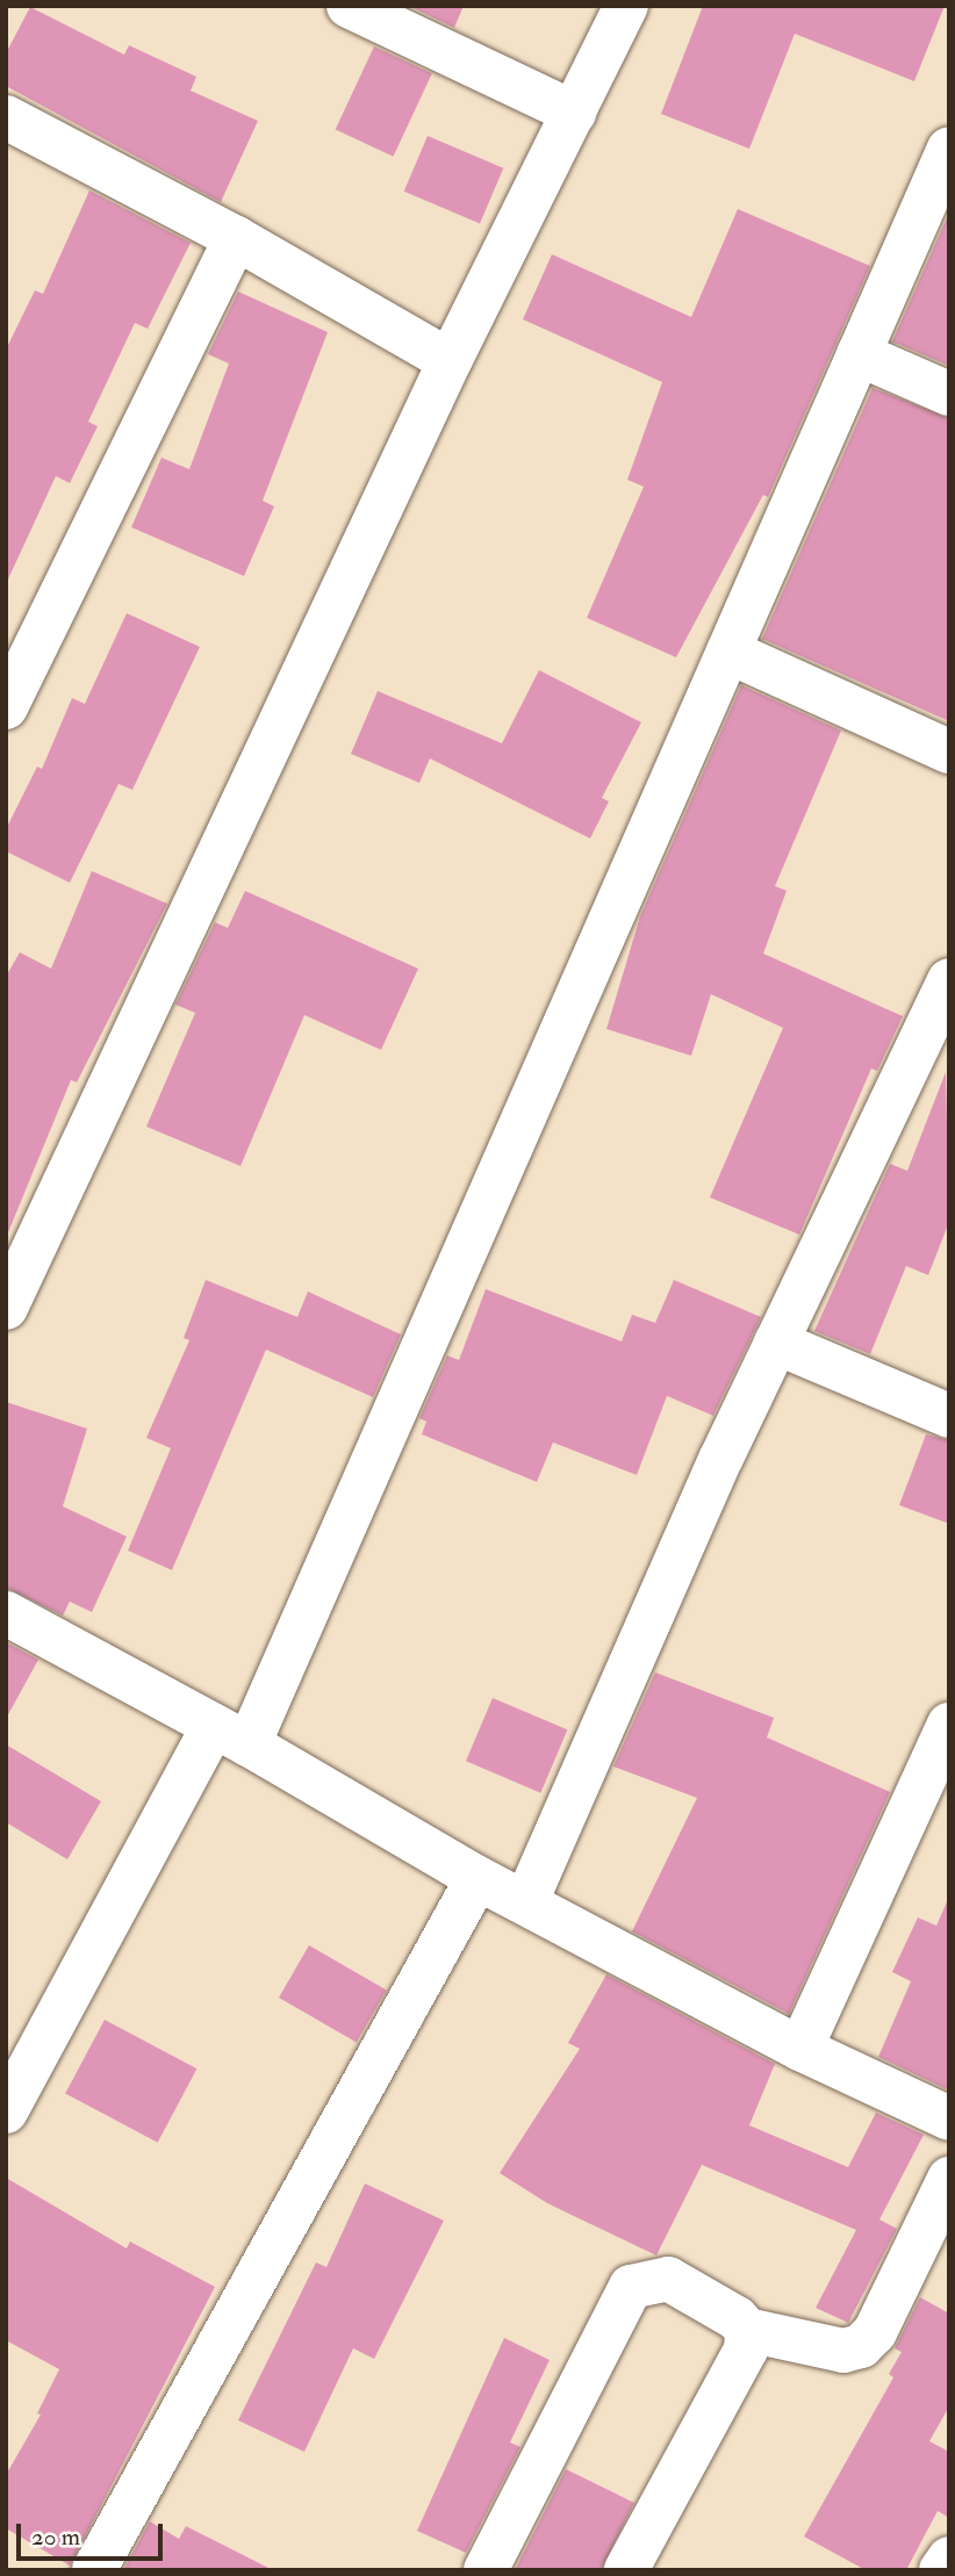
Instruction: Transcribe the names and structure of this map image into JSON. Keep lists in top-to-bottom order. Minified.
{"scale_bar":"20 m"}
